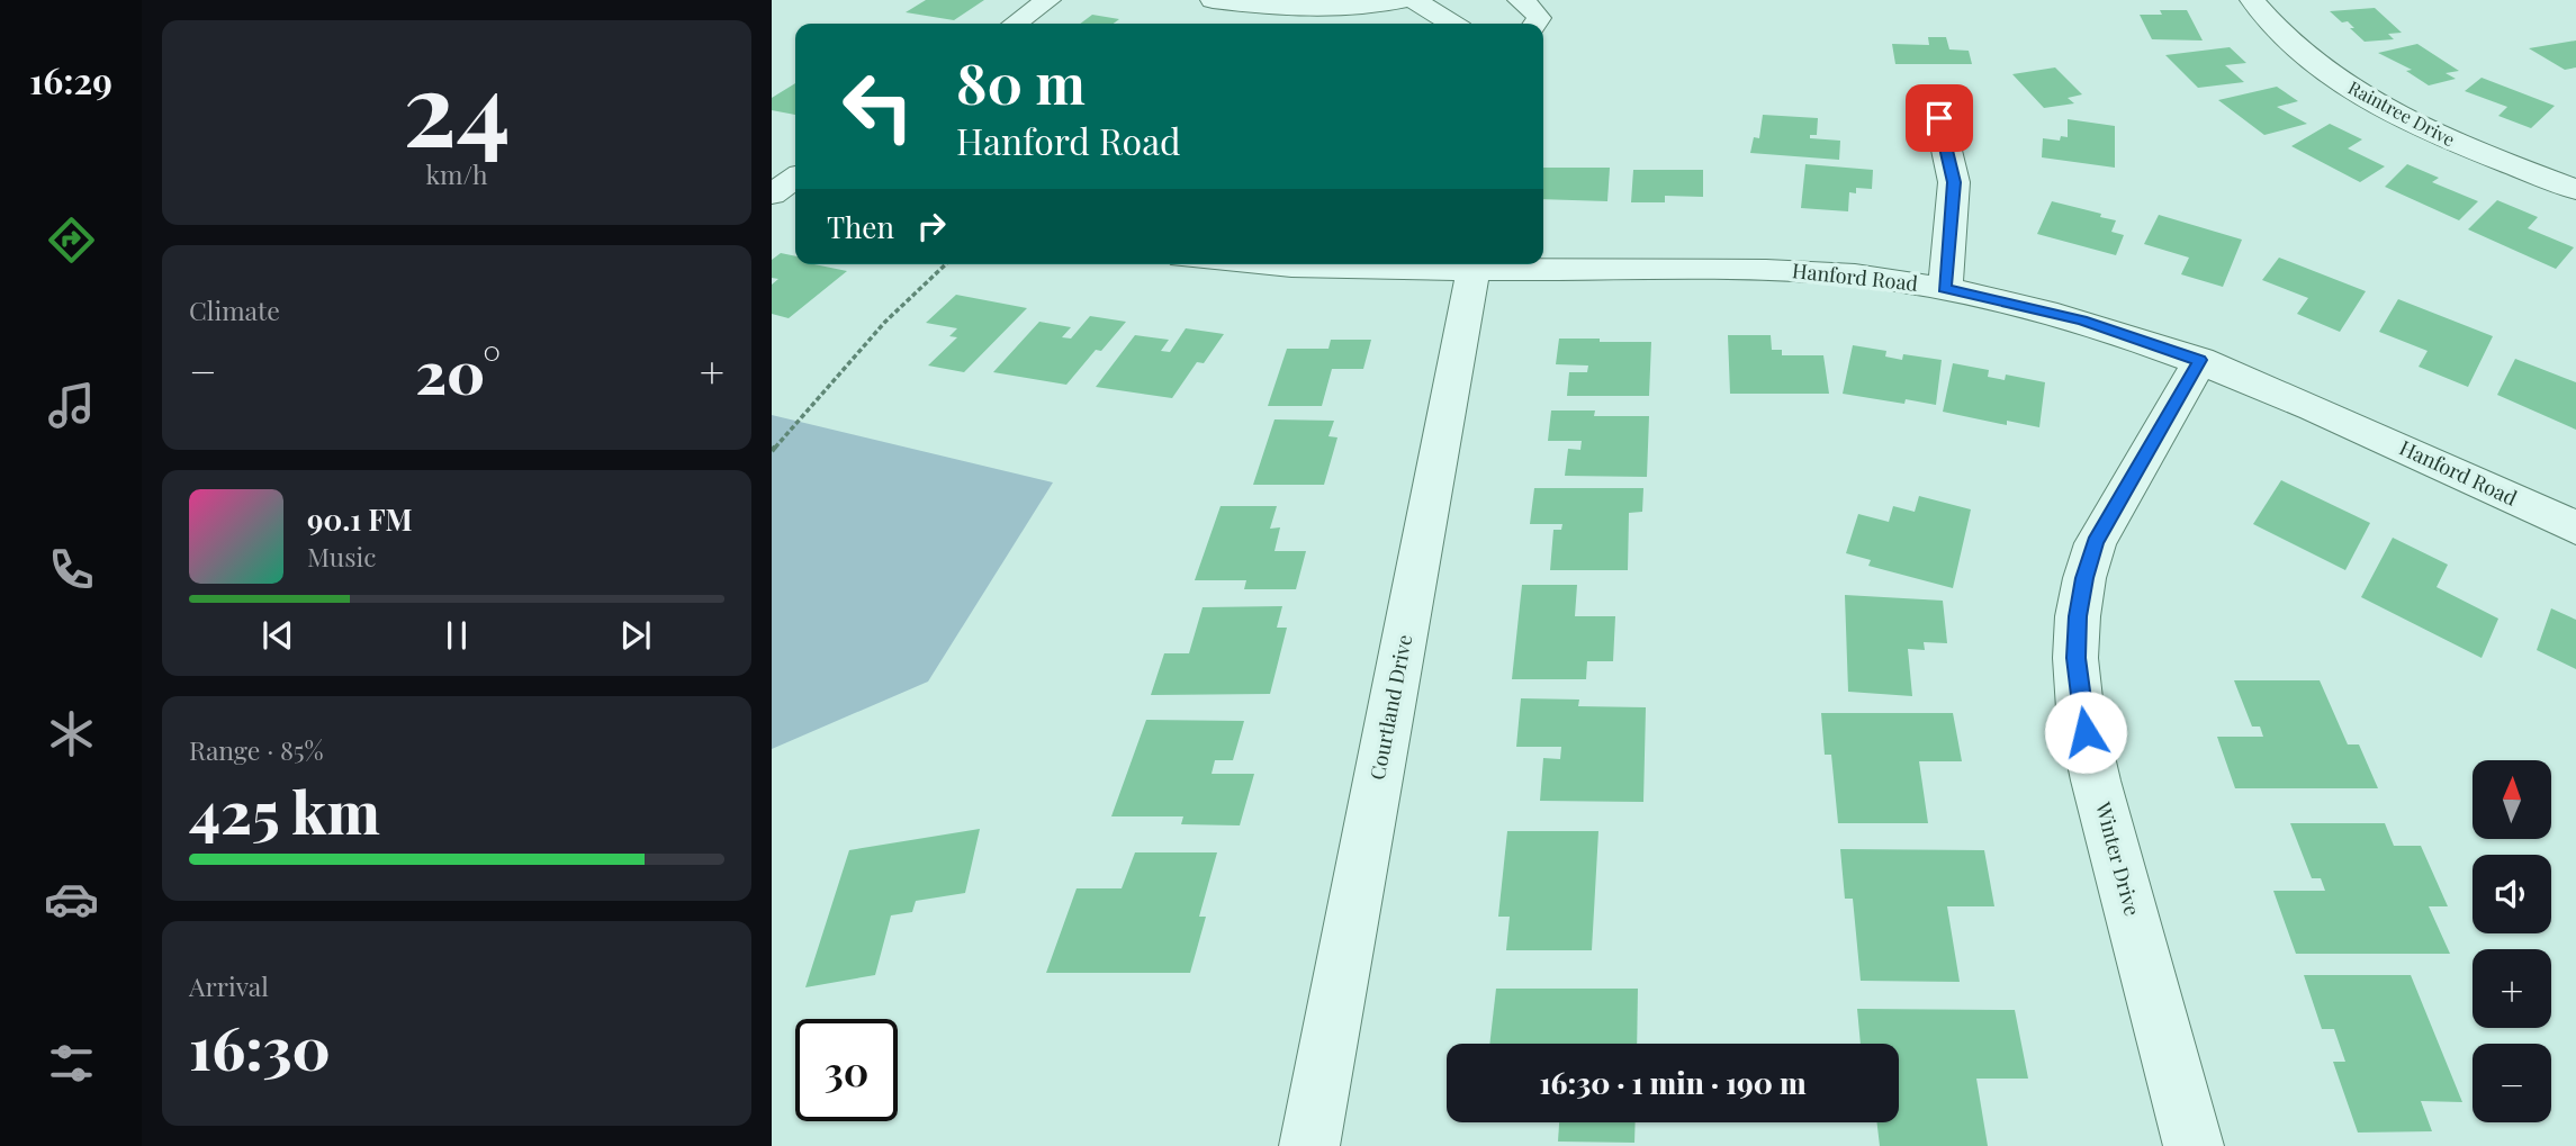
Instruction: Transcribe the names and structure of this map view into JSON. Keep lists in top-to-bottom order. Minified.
{"streets":{"street":["Raintree Drive","Hanford Road","Courtland Drive","Winter Drive"]},"crossings":[["Hanford Road","Courtland Drive"],["Hanford Road","Winter Drive"]],"north":"top","page":{"tabs":"16:29","tile":[["24","km/h"],"Climate",["Range · 85%","425 km"],["Arrival","16:30"]],"turn":["80 m","Hanford Road"],"then":"Then","heat":["−","20°","+"],"song":["90.1 FM","Music"],"map_buttons":["+","−"],"limit":"30","trip":"16:30 · 1 min · 190 m"}}
